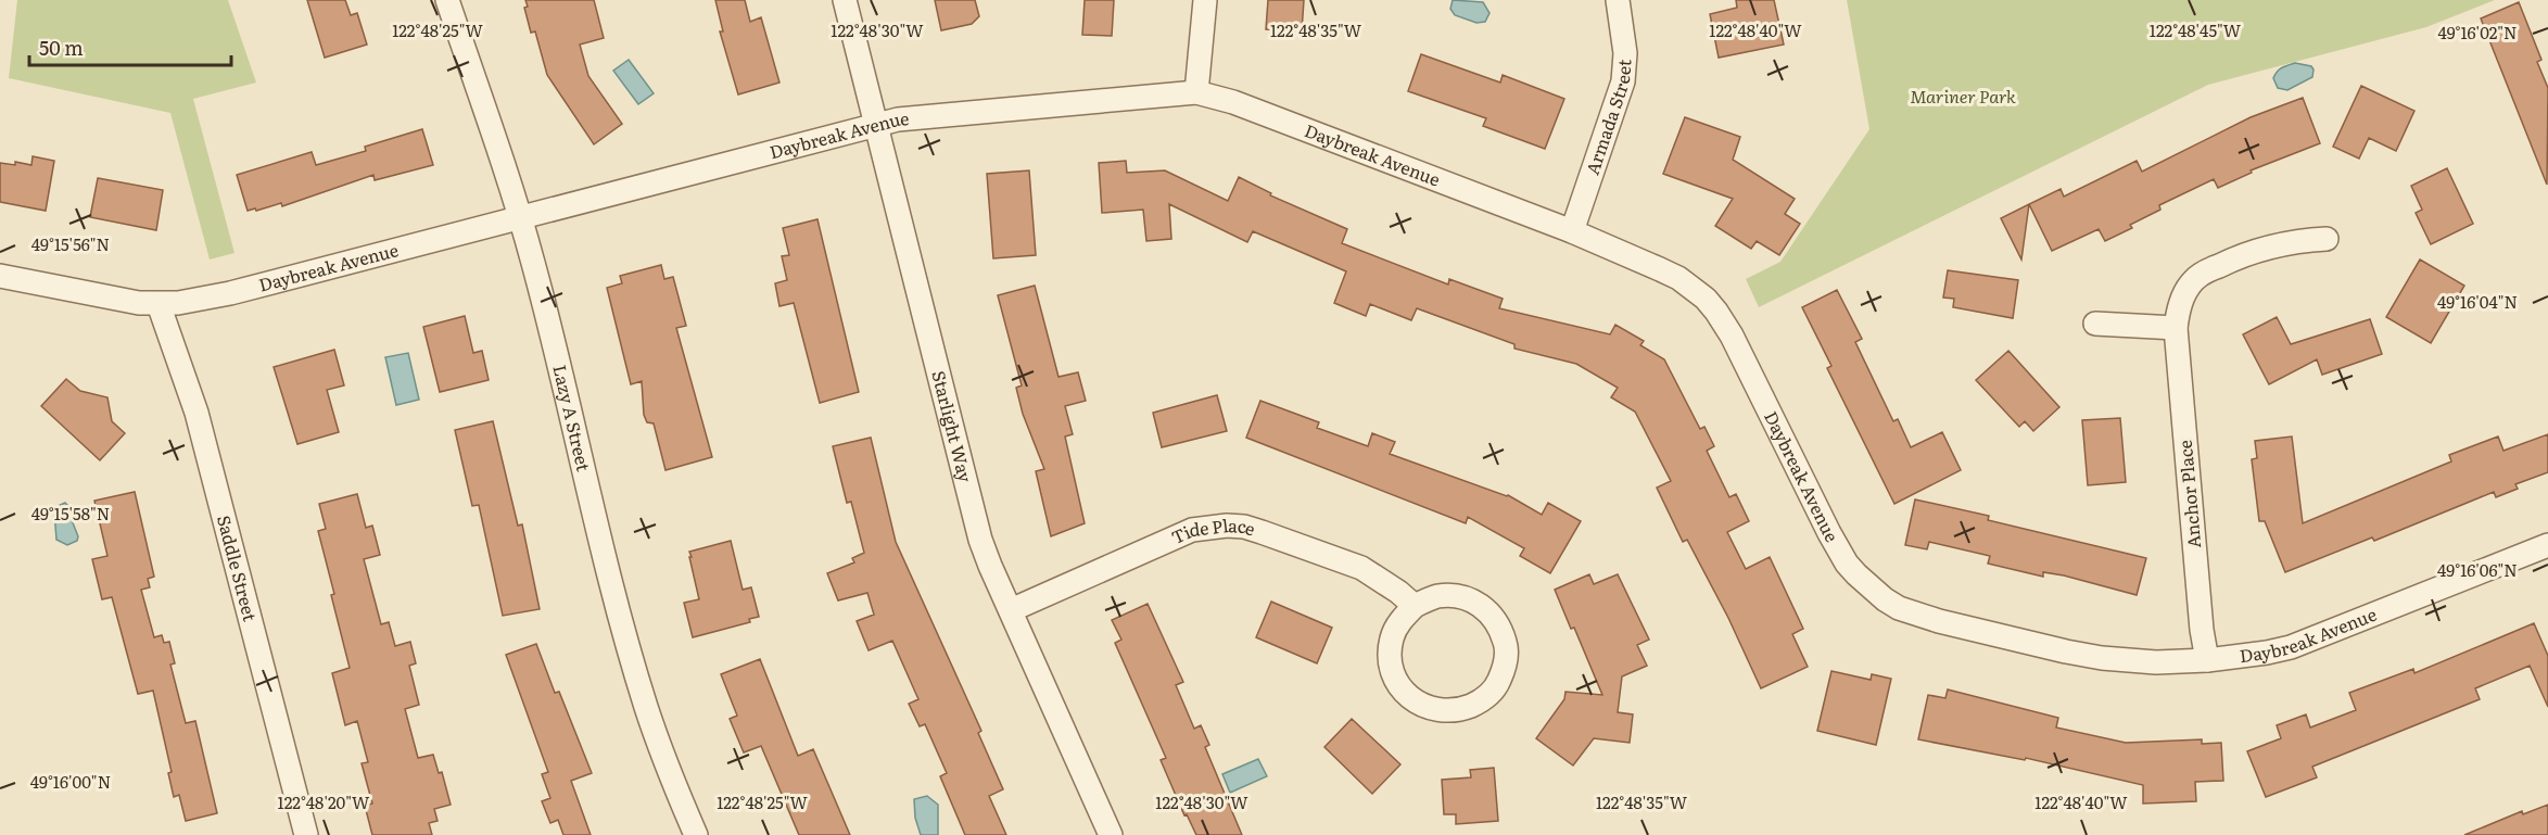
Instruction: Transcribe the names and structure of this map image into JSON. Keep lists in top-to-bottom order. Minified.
{"streets":{"street":["Armada Street","Daybreak Avenue","Lazy A Street","Starlight Way","Anchor Place","Tide Place","Saddle Street"]},"crossings":[["Armada Street","Daybreak Avenue"],["Daybreak Avenue","Lazy A Street"],["Daybreak Avenue","Starlight Way"],["Daybreak Avenue","Anchor Place"],["Daybreak Avenue","Saddle Street"],["Starlight Way","Tide Place"]],"parks":["Mariner Park"],"scale_bar":"50 m","coordinates":["122°48'25\"W","122°48'30\"W","122°48'35\"W","122°48'40\"W","122°48'45\"W","49°16'02\"N","49°15'56\"N","49°16'04\"N","49°15'58\"N","49°16'06\"N","49°16'00\"N","122°48'20\"W"]}
